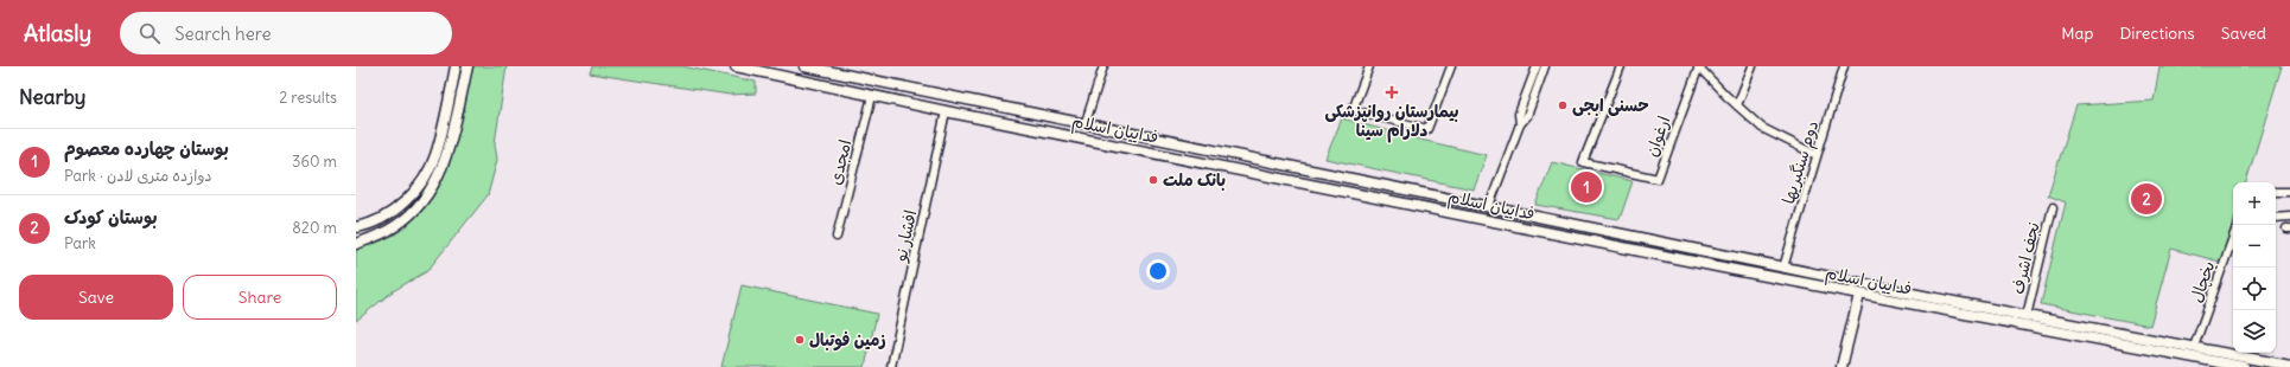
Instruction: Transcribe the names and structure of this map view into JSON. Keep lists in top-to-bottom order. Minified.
{"streets":{"main road":["فداییان اسلام"],"street":["ارغوان","امجدی","دوم سنگبریها","افشار نو","نجف اشرف","یخچال"]},"crossings":[["فداییان اسلام","امجدی"],["فداییان اسلام","دوم سنگبریها"],["فداییان اسلام","افشار نو"],["فداییان اسلام","نجف اشرف"],["فداییان اسلام","یخچال"]],"places":{"health":["بیمارستان روانپزشکی دلارام سینا"],"other":["حسنی ابجی","بانک ملت","زمین فوتبال"]},"page":{"header":"Atlasly","search":"Search here","nav":["Map","Directions","Saved"],"heading":["Nearby","2 results"],"list":[{"mark":"1","name":"بوستان چهارده معصوم","note":"Park · دوازده متری لادن","value":"360 m"},{"mark":"2","name":"بوستان کودک","note":"Park","value":"820 m"}],"pins":["1","2"],"map_buttons":["+","−"],"buttons":["Save","Share"]}}
